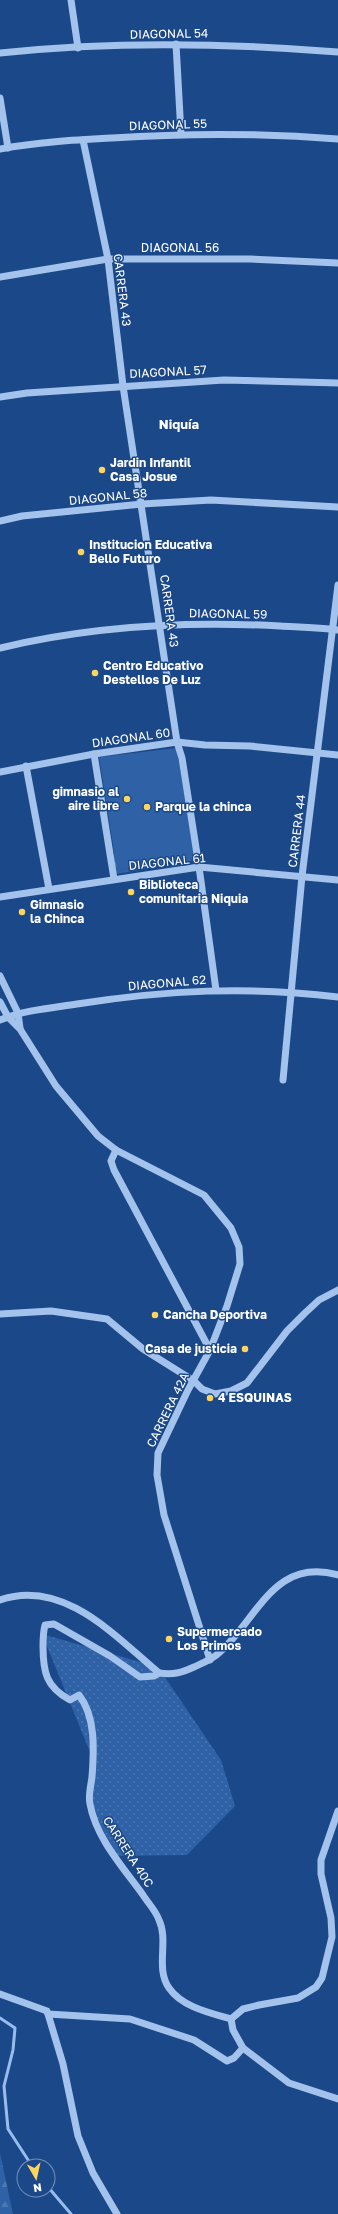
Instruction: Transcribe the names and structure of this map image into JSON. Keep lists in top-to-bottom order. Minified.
{"streets":{"street":["DIAGONAL 54","DIAGONAL 55","DIAGONAL 56","CARRERA 43","DIAGONAL 57","DIAGONAL 58","DIAGONAL 59","DIAGONAL 60","CARRERA 44","DIAGONAL 61","DIAGONAL 62","CARRERA 42A","CARRERA 40C"]},"crossings":[["DIAGONAL 55","CARRERA 43"],["DIAGONAL 56","CARRERA 43"],["CARRERA 43","DIAGONAL 57"],["CARRERA 43","DIAGONAL 58"],["CARRERA 43","DIAGONAL 59"],["CARRERA 43","DIAGONAL 60"],["CARRERA 43","DIAGONAL 61"],["CARRERA 43","DIAGONAL 62"],["DIAGONAL 59","CARRERA 44"],["DIAGONAL 60","CARRERA 44"],["CARRERA 44","DIAGONAL 61"],["CARRERA 44","DIAGONAL 62"],["DIAGONAL 62","CARRERA 42A"],["CARRERA 42A","CARRERA 40C"]],"districts":["Niquía"],"places":["Jardin Infantil Casa Josue","Institucion Educativa Bello Futuro","Centro Educativo Destellos De Luz","gimnasio al aire libre","Parque la chinca","Biblioteca comunitaria Niquia","Gimnasio la Chinca","Cancha Deportiva","Casa de justicia","4 ESQUINAS","Supermercado Los Primos"],"north":"bottom"}
